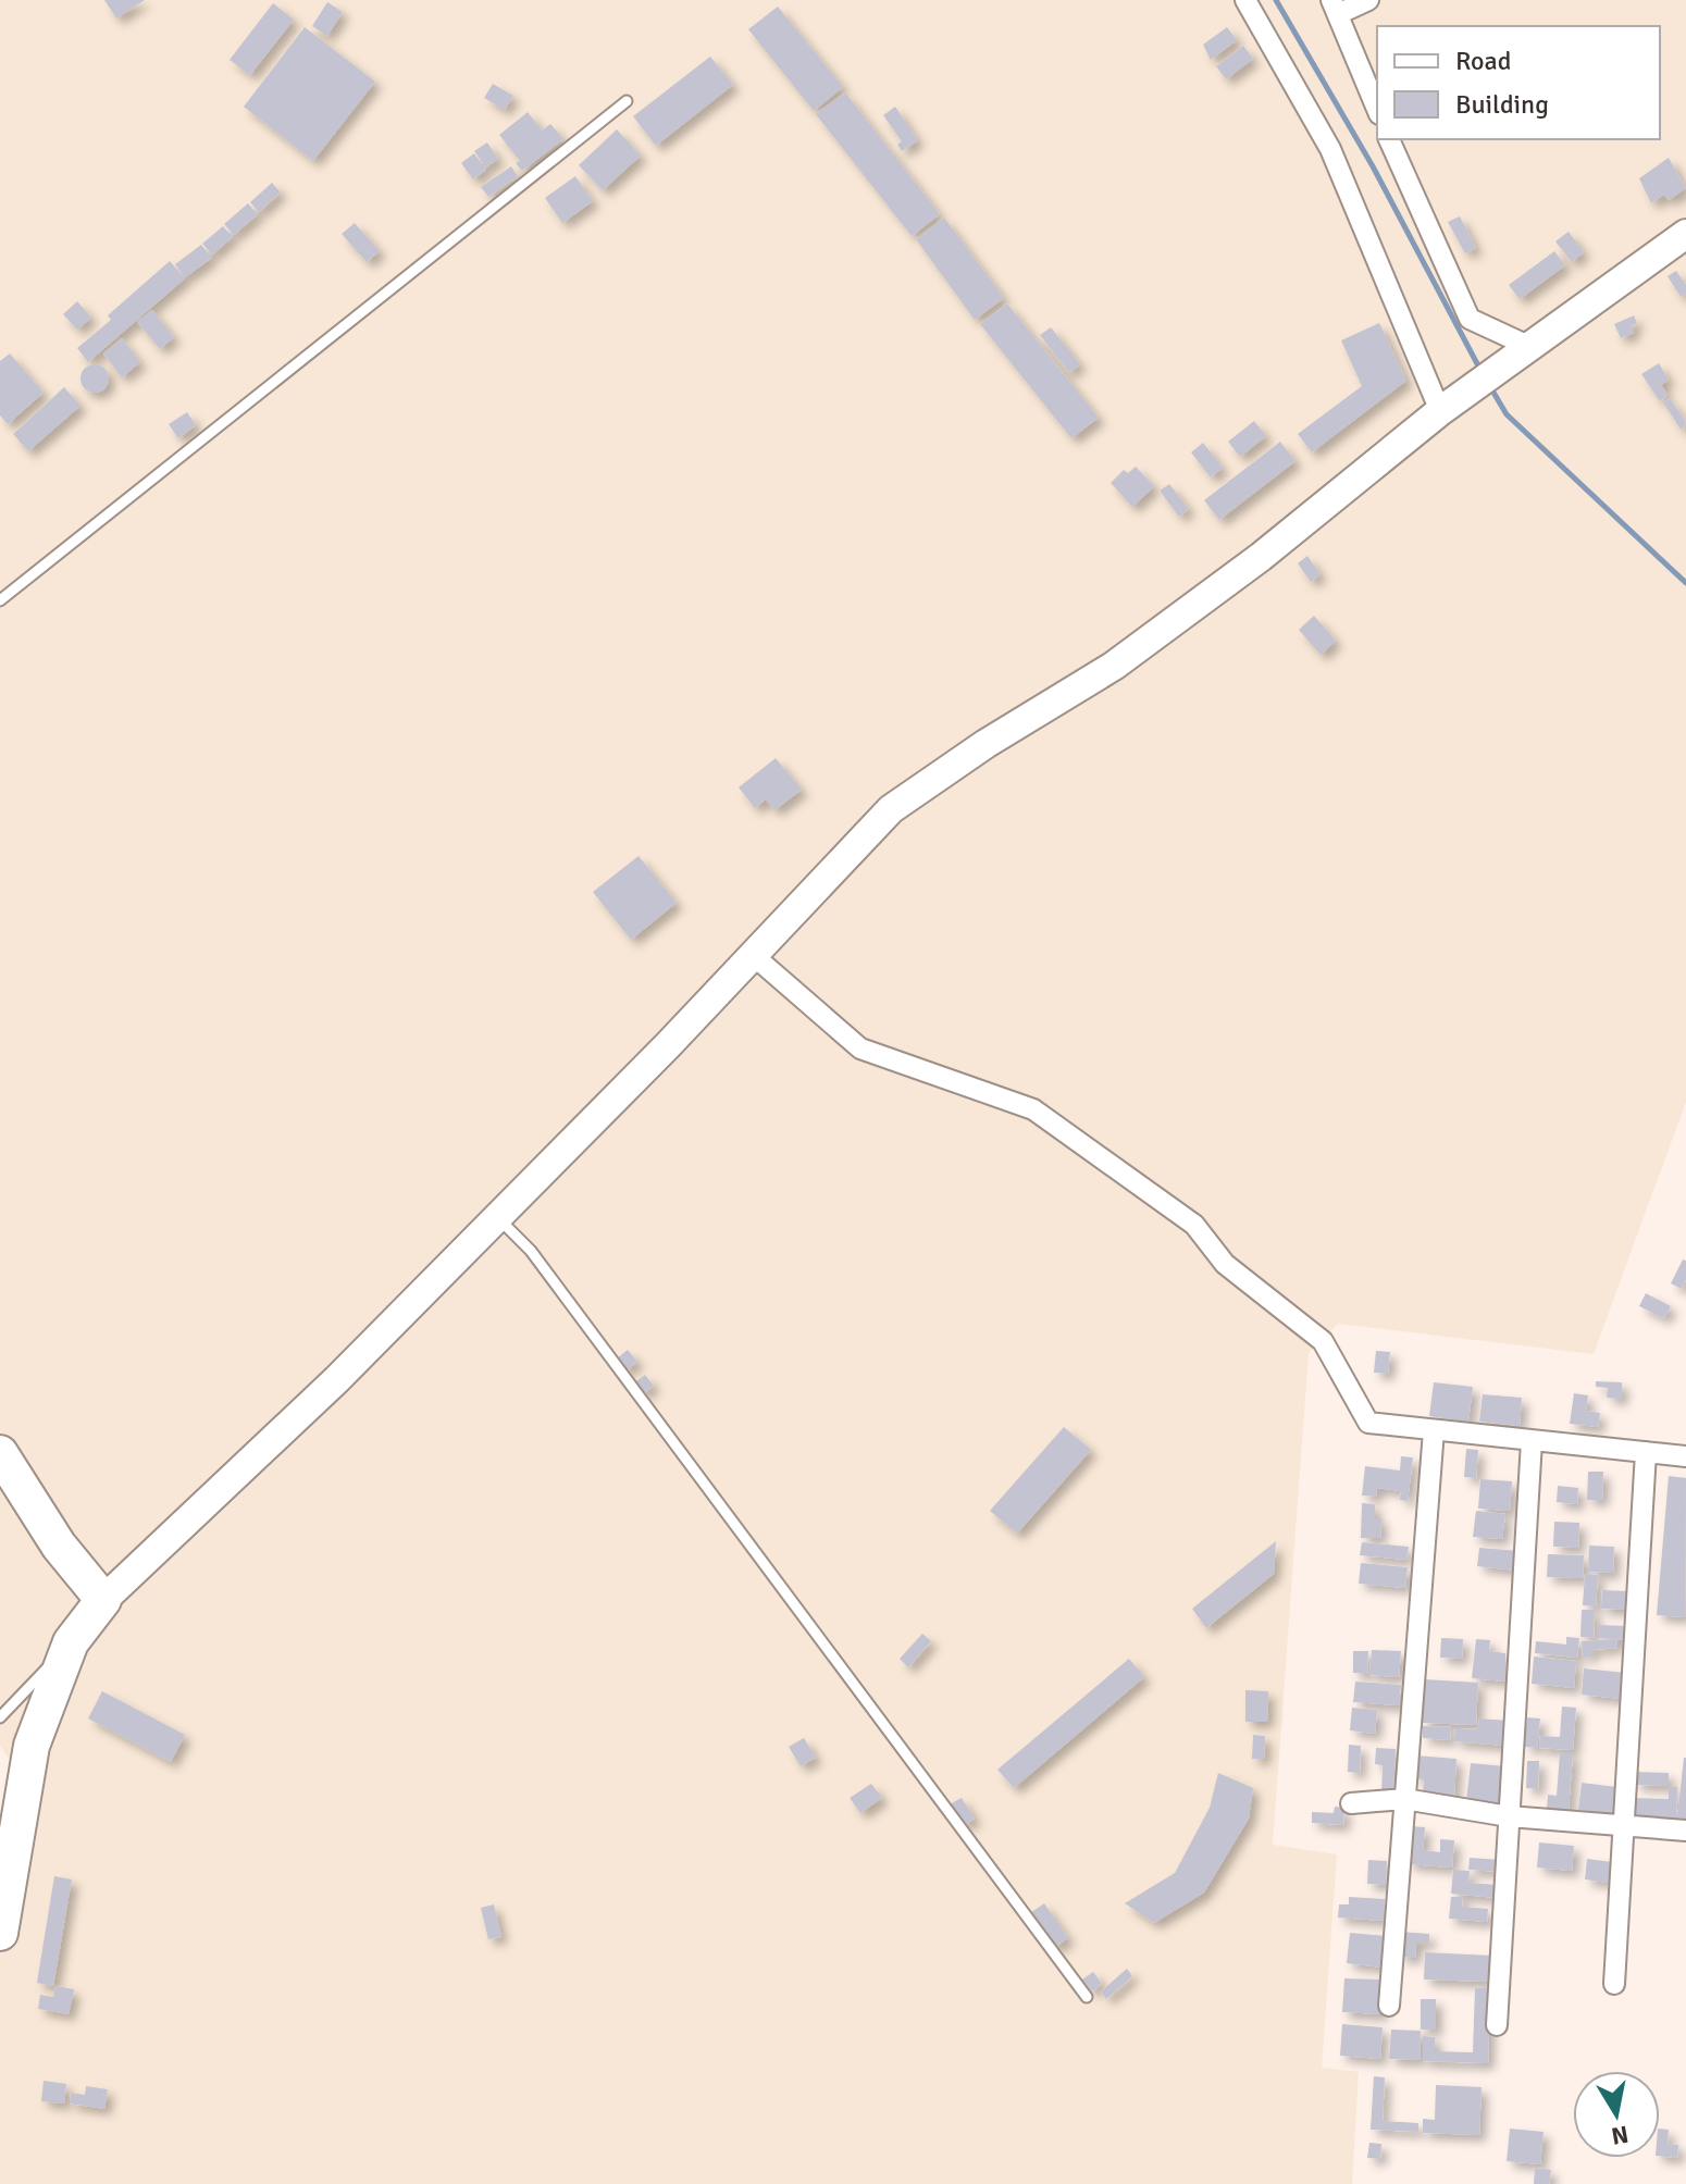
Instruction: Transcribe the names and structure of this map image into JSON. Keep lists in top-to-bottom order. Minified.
{"legend":["Road","Building"],"north":"bottom"}
